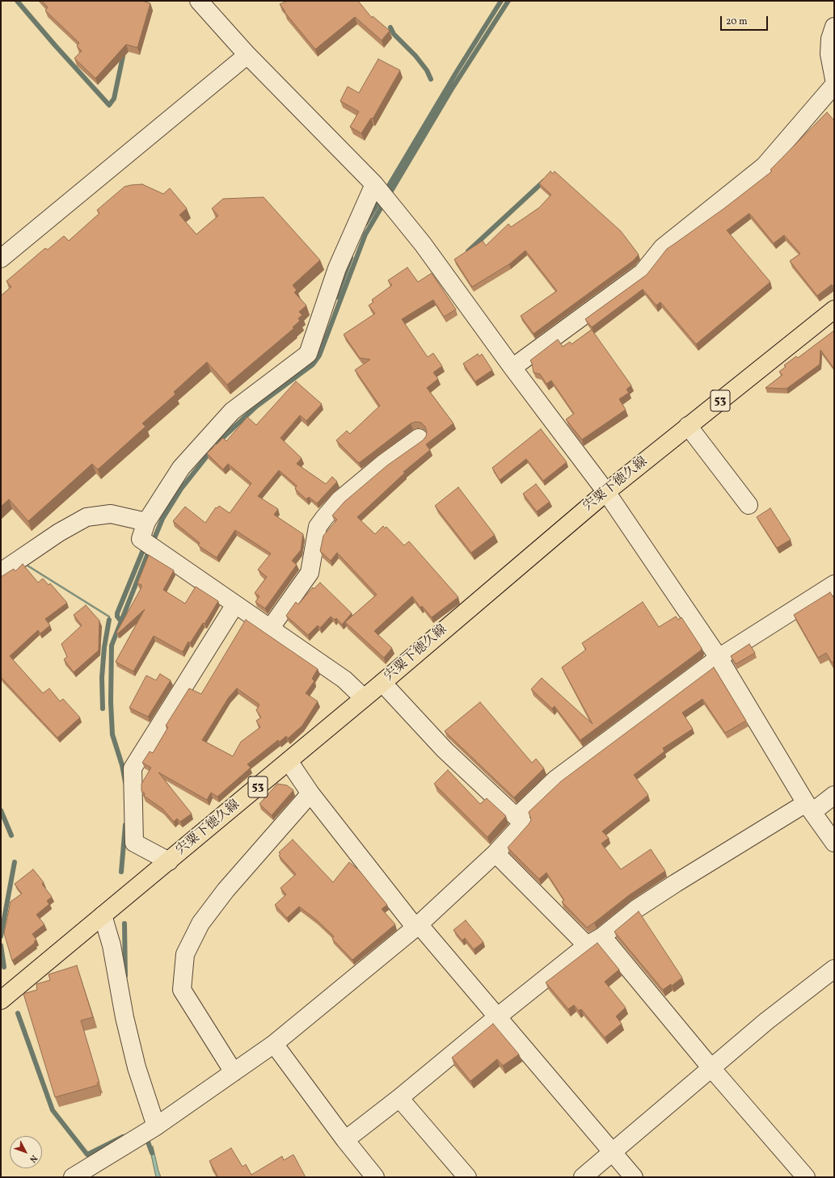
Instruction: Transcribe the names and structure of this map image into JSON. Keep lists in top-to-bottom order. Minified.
{"streets":{"main road":["53","宍粟下徳久線"]},"scale_bar":"20 m","north":"bottom right"}
